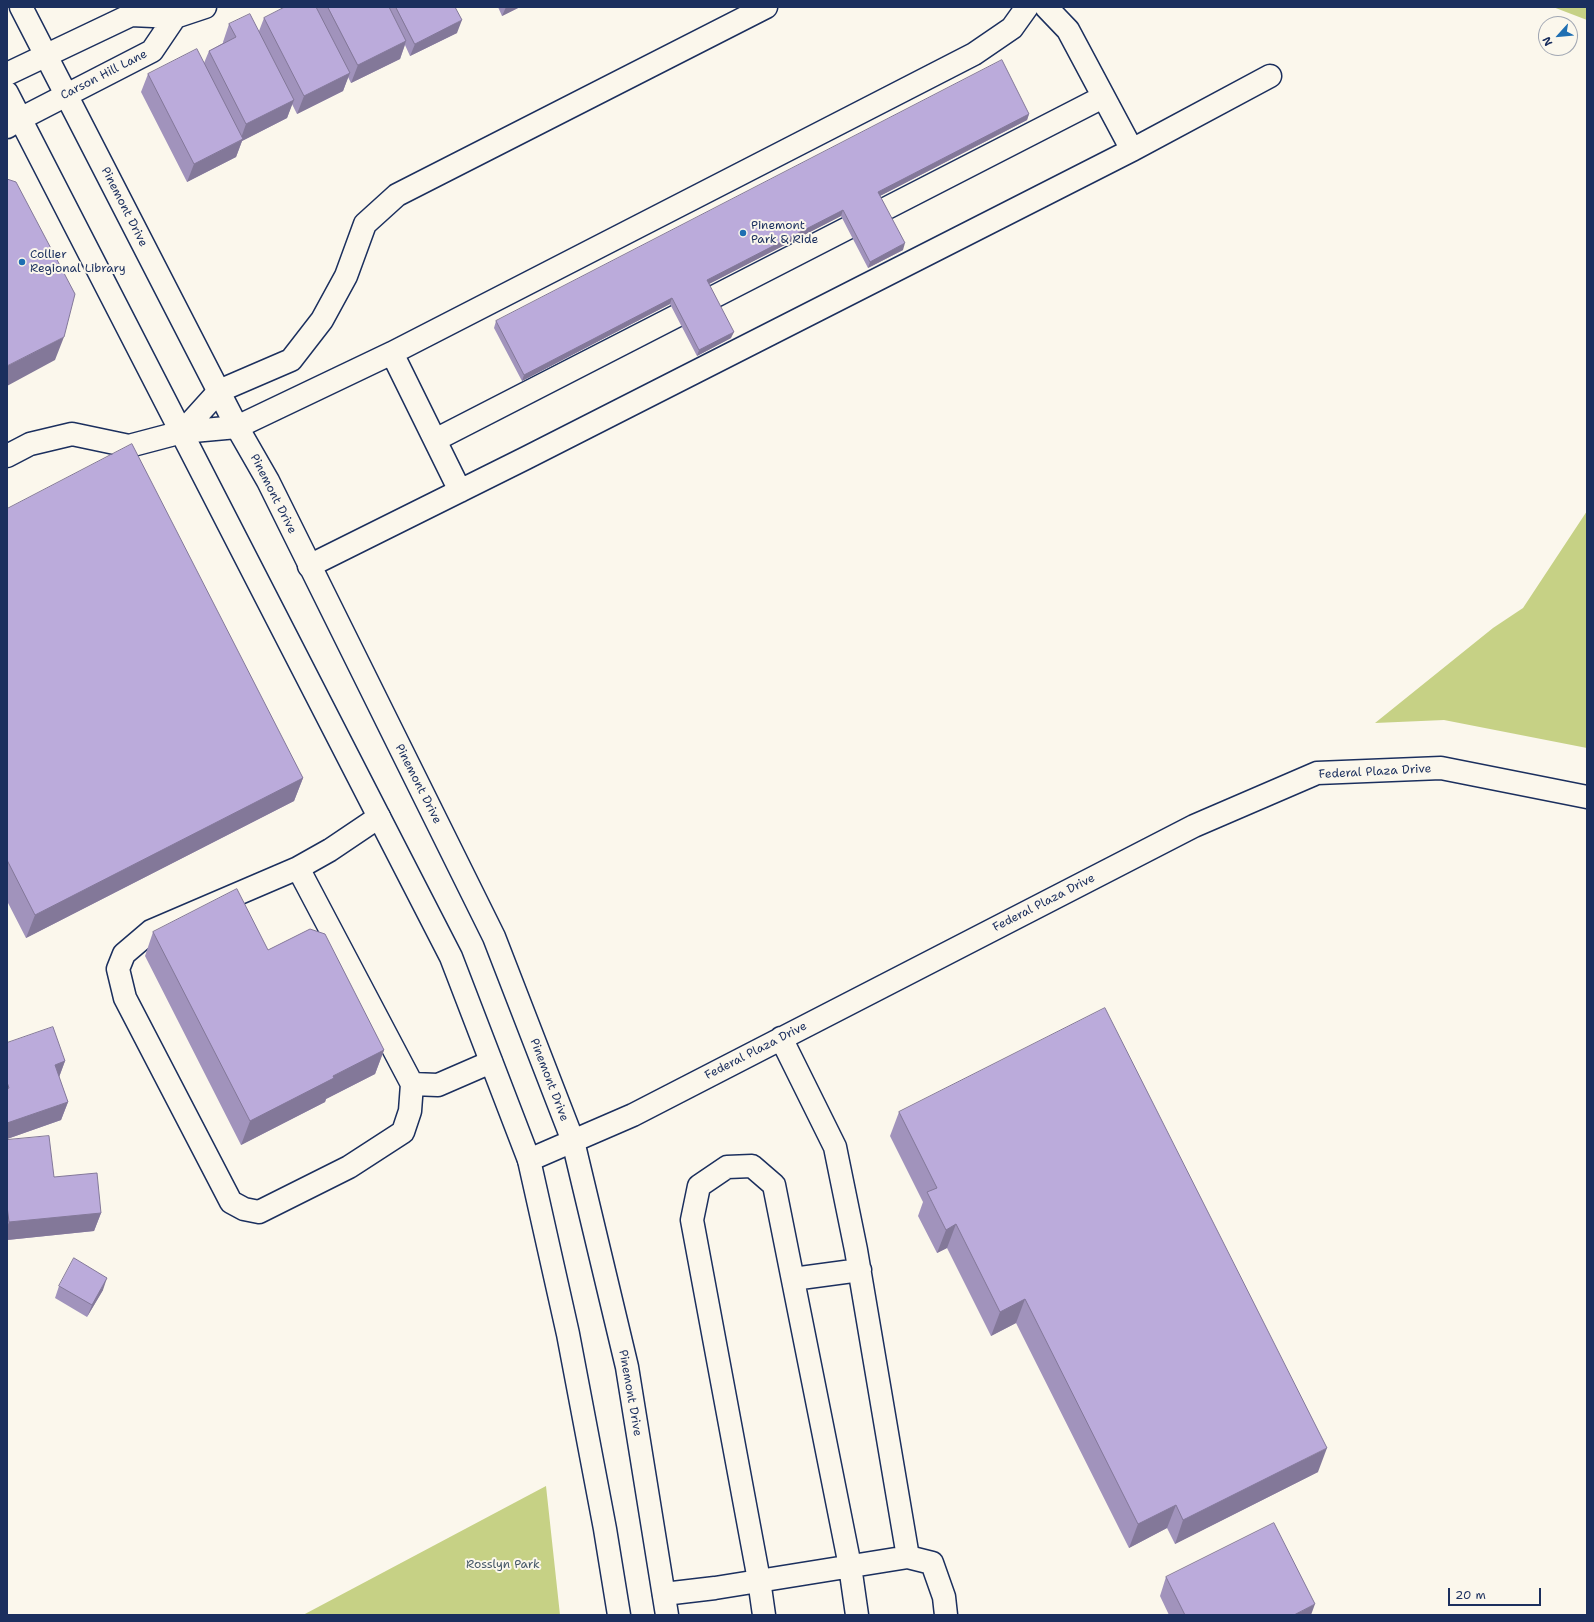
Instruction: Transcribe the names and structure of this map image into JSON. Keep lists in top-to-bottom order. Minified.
{"streets":{"main road":["Carson Hill Lane","Pinemont Drive","Federal Plaza Drive"]},"crossings":[["Carson Hill Lane","Pinemont Drive"],["Pinemont Drive","Federal Plaza Drive"]],"parks":["Rosslyn Park"],"places":["Pinemont Park & Ride","Collier Regional Library"],"scale_bar":"20 m","north":"bottom left"}
